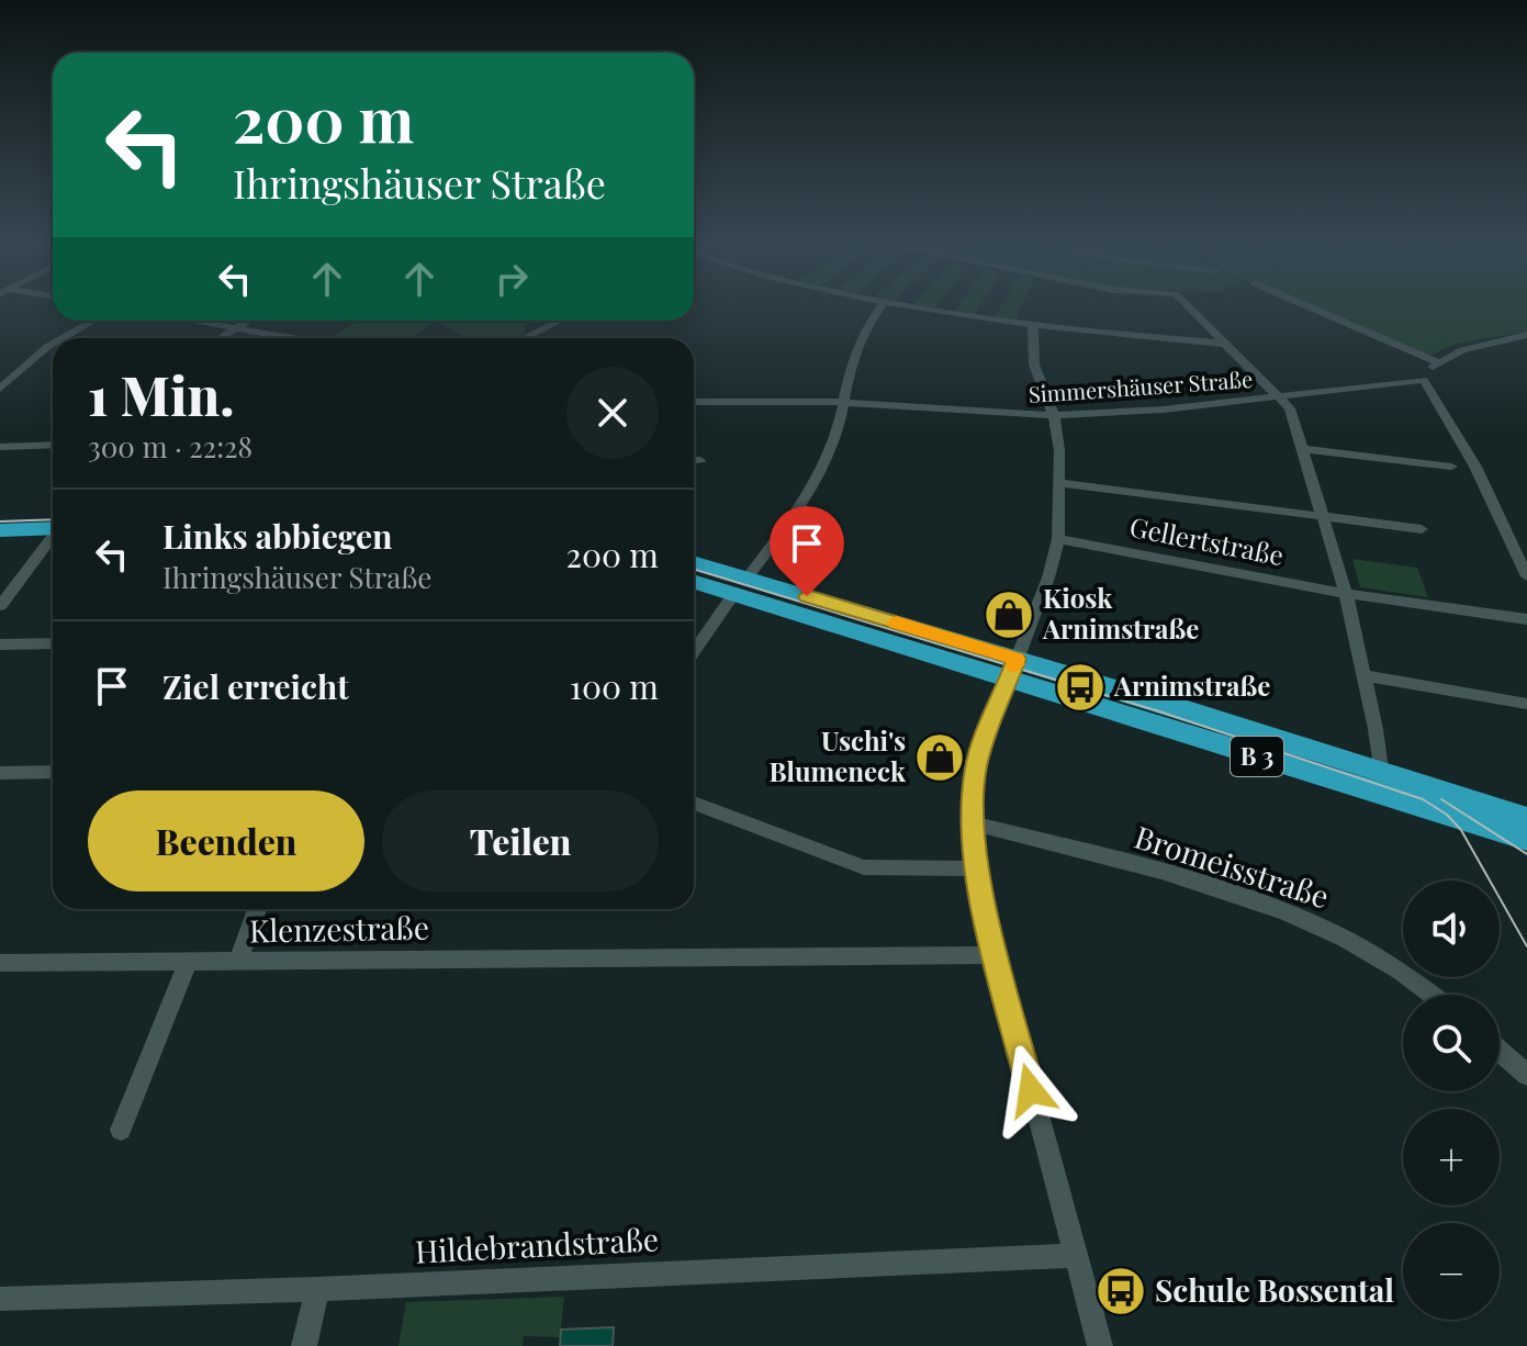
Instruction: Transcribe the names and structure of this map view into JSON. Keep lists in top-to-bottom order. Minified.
{"streets":{"main road":["B 3"],"street":["Simmershäuser Straße","Gellertstraße","Bromeisstraße","Klenzestraße","Hildebrandstraße"]},"places":{"shop":["Kiosk Arnimstraße","Uschi's Blumeneck"],"bus stop":["Arnimstraße","Schule Bossental"]},"page":{"turn":["200 m","Ihringshäuser Straße"],"heading":["1 Min.","300 m · 22:28"],"list":[{"name":"Links abbiegen","note":"Ihringshäuser Straße","value":"200 m"},{"name":"Ziel erreicht","value":"100 m"}],"buttons":["Beenden","Teilen"],"map_buttons":["+","−"]}}
